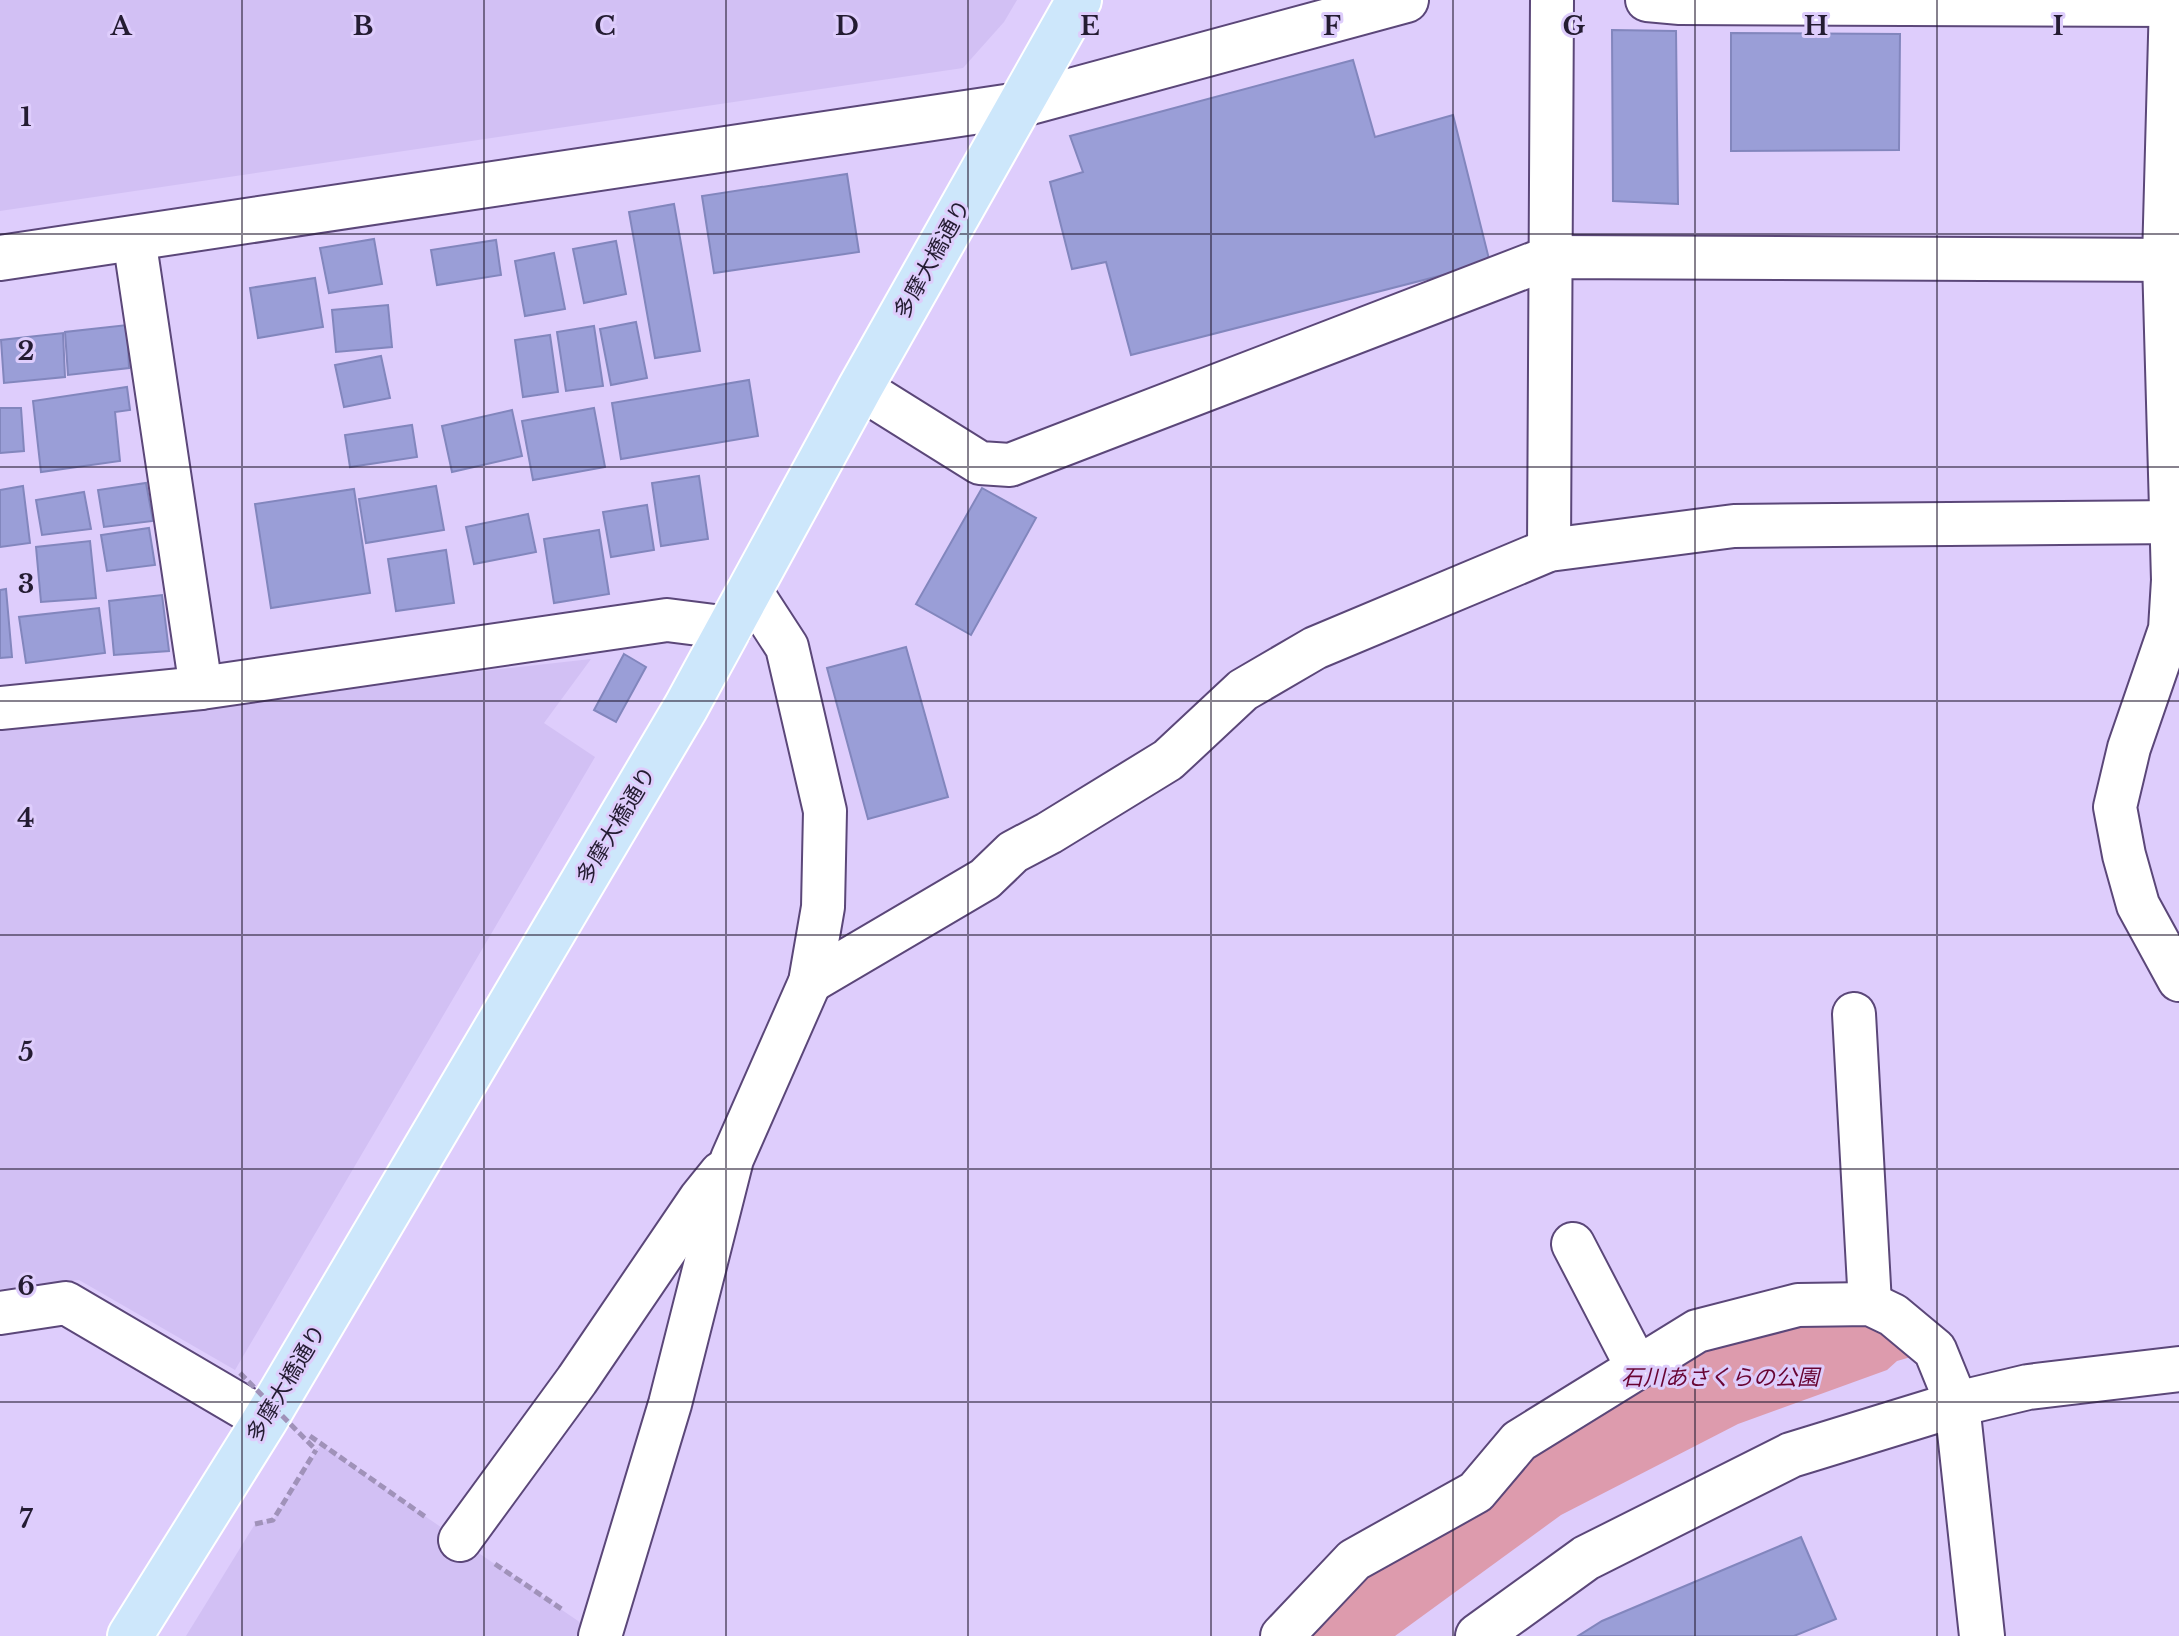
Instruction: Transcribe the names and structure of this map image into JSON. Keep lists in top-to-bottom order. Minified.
{"streets":{"main road":["多摩大橋通り"]},"parks":["石川あさくらの公園"],"grid":{"columns":["A","B","C","D","E","F","G","H","I"],"rows":["1","2","3","4","5","6","7"]}}
